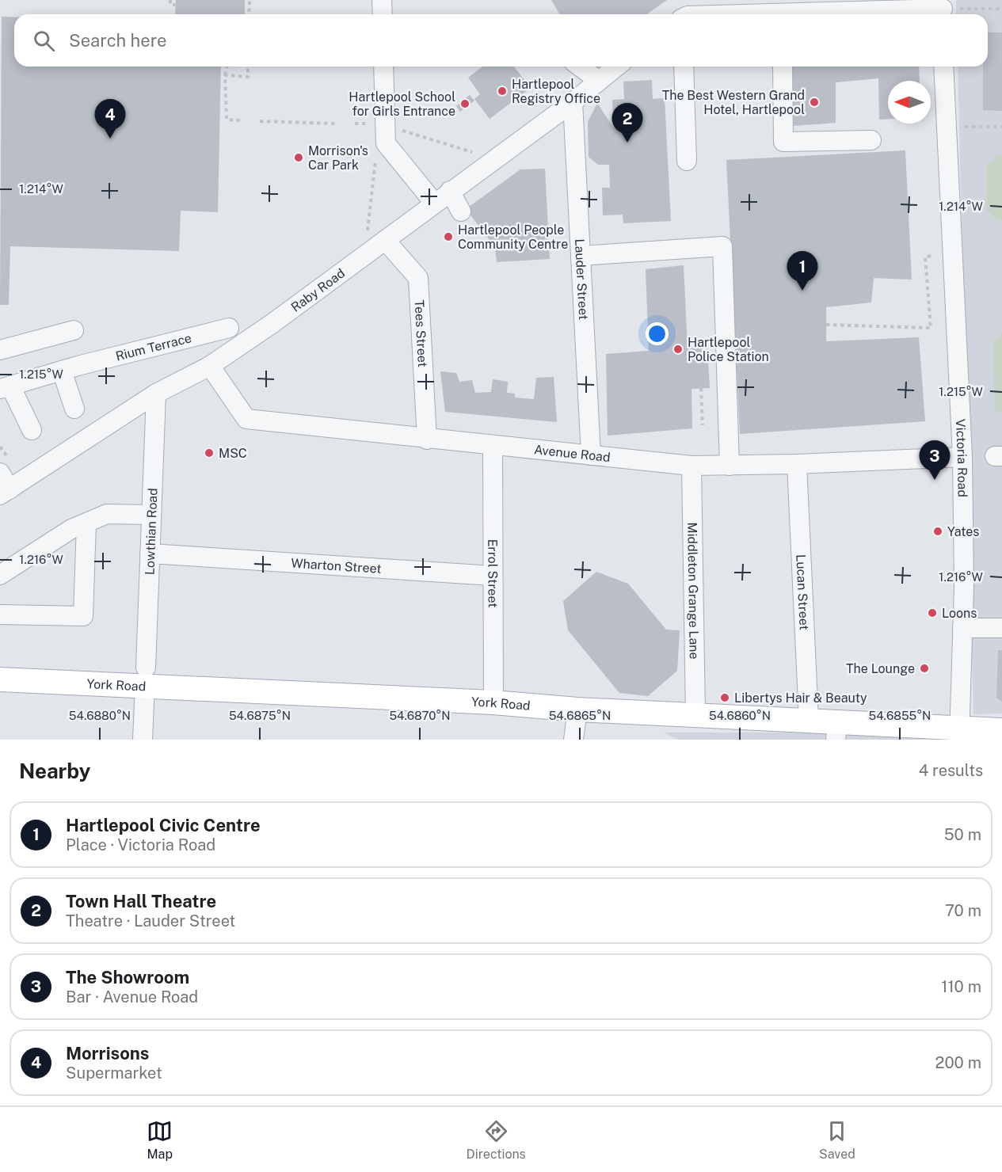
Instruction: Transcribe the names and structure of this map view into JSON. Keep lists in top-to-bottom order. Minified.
{"streets":{"main road":["York Road"],"street":["Lauder Street","Raby Road","Tees Street","Rium Terrace","Avenue Road","Victoria Road","Lowthian Road","Wharton Street","Errol Street","Middleton Grange Lane","Lucan Street"]},"crossings":[["Lauder Street","Raby Road"],["Lauder Street","Avenue Road"],["Raby Road","Tees Street"],["Raby Road","Avenue Road"],["Raby Road","Lowthian Road"],["Tees Street","Avenue Road"],["Avenue Road","Victoria Road"],["Avenue Road","Errol Street"],["Avenue Road","Middleton Grange Lane"],["Avenue Road","Lucan Street"],["Victoria Road","York Road"],["Lowthian Road","Wharton Street"],["Lowthian Road","York Road"],["Wharton Street","Errol Street"],["Errol Street","York Road"],["Middleton Grange Lane","York Road"],["Lucan Street","York Road"]],"places":["Hartlepool Registry Office","The Best Western Grand Hotel, Hartlepool","Hartlepool School for Girls Entrance","Morrison's Car Park","Hartlepool People Community Centre","Hartlepool Police Station","MSC","Yates","Loons","The Lounge","Libertys Hair & Beauty"],"north":"left","page":{"search":"Search here","pins":["4","2","1","3"],"heading":["Nearby","4 results"],"list":[{"mark":"1","name":"Hartlepool Civic Centre","note":"Place · Victoria Road","value":"50 m"},{"mark":"2","name":"Town Hall Theatre","note":"Theatre · Lauder Street","value":"70 m"},{"mark":"3","name":"The Showroom","note":"Bar · Avenue Road","value":"110 m"},{"mark":"4","name":"Morrisons","note":"Supermarket","value":"200 m"}],"nav":["Map","Directions","Saved"]},"coordinates":["1.214°W","1.215°W","1.216°W","54.6880°N","54.6875°N","54.6870°N","54.6865°N","54.6860°N","54.6855°N"]}
